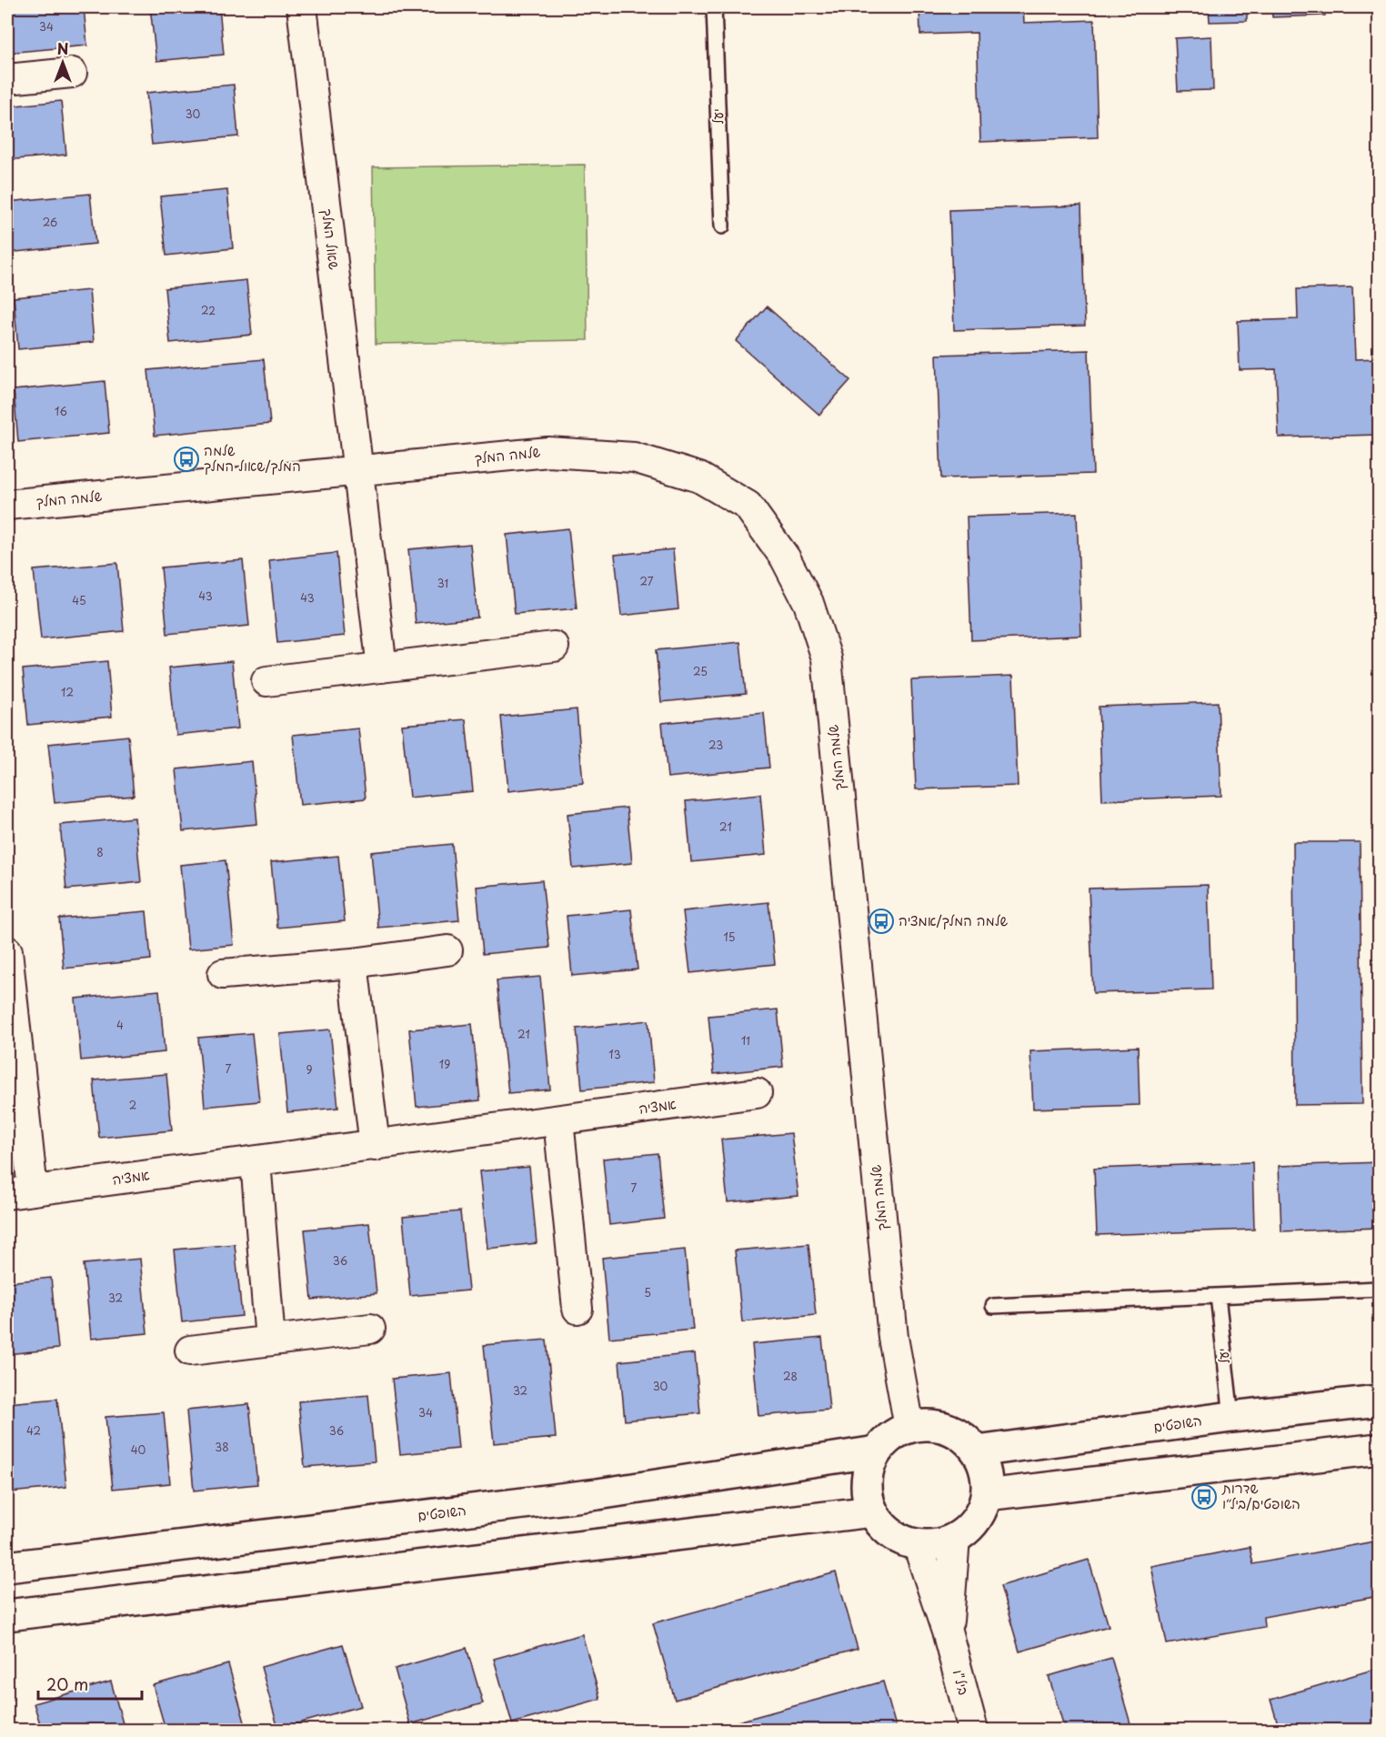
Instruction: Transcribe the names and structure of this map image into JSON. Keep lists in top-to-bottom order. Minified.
{"streets":{"street":["שאול המלך","שלמה המלך","אמציה","השופטים","ביל\"ו"],"lane":["יעל"]},"crossings":[["יעל","השופטים"],["שאול המלך","שלמה המלך"],["שלמה המלך","השופטים"],["שלמה המלך","ביל\"ו"],["השופטים","ביל\"ו"]],"places":{"bus stop":["שלמה המלך/שאול המלך","שלמה המלך/אמציה","שדרות השופטים/ביל״ו"]},"house_numbers":["34","30","26","22","16","27","31","43","43","45","25","12","23","21","8","15","4","21","11","13","19","7","9","2","7","36","5","32","28","30","32","34","42","36","38","40"],"scale_bar":"20 m","north":"top"}
